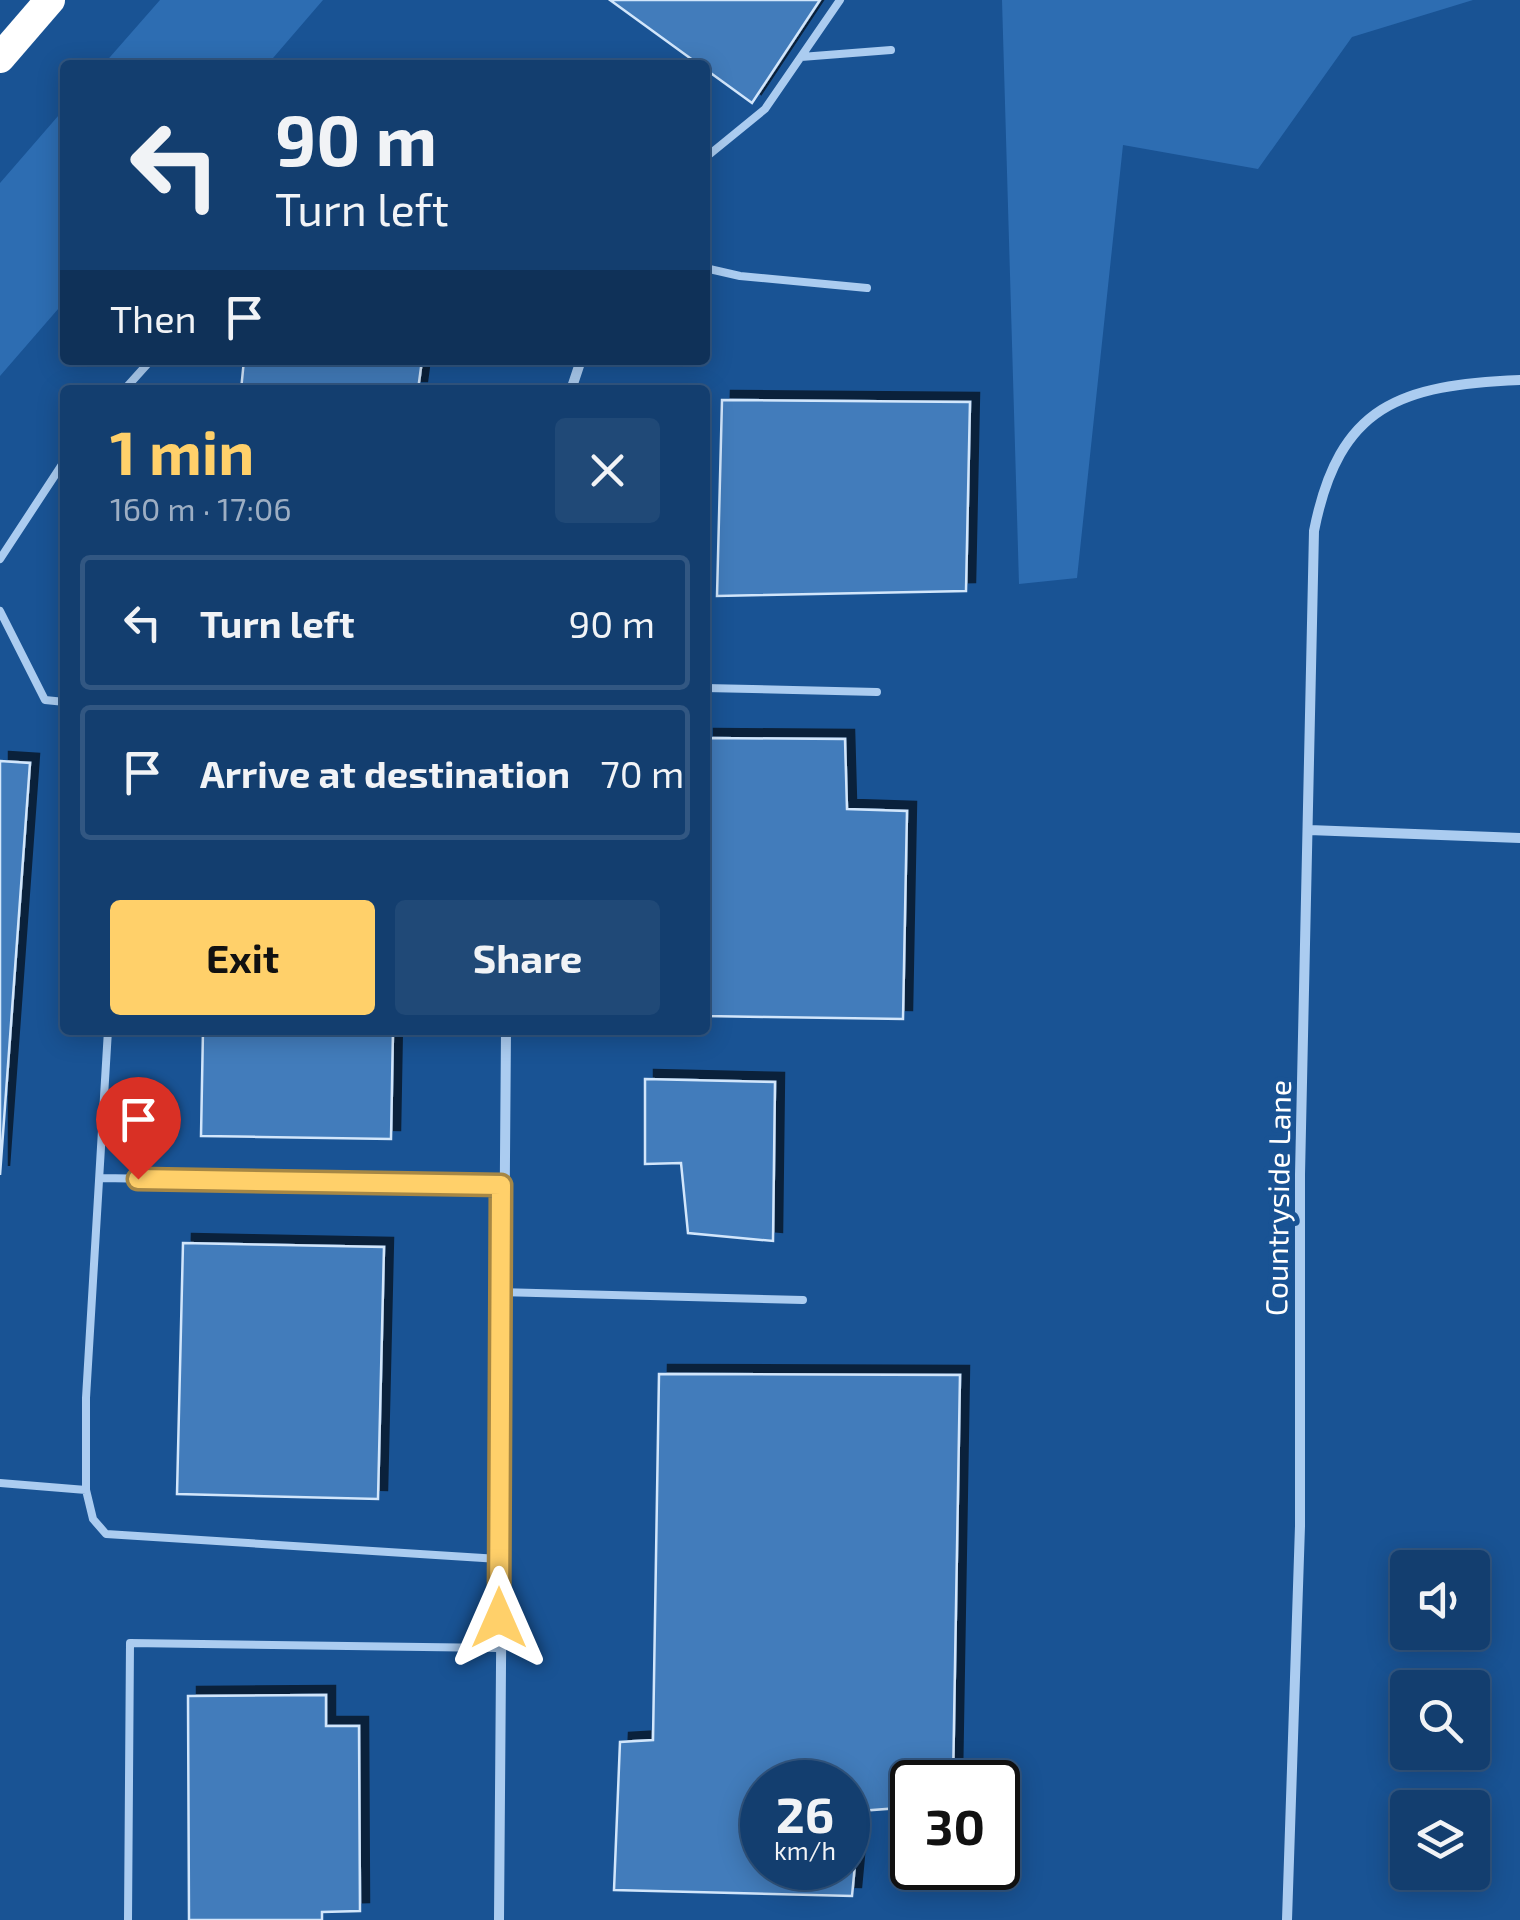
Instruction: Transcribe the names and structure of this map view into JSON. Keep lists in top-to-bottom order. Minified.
{"streets":{"street":["Countryside Lane"]},"page":{"turn":["90 m","Turn left"],"then":"Then","heading":["1 min","160 m · 17:06"],"list":[{"name":"Turn left","value":"90 m"},{"name":"Arrive at destination","value":"70 m"}],"buttons":["Exit","Share"],"speed":"26 km/h","limit":"30"}}
